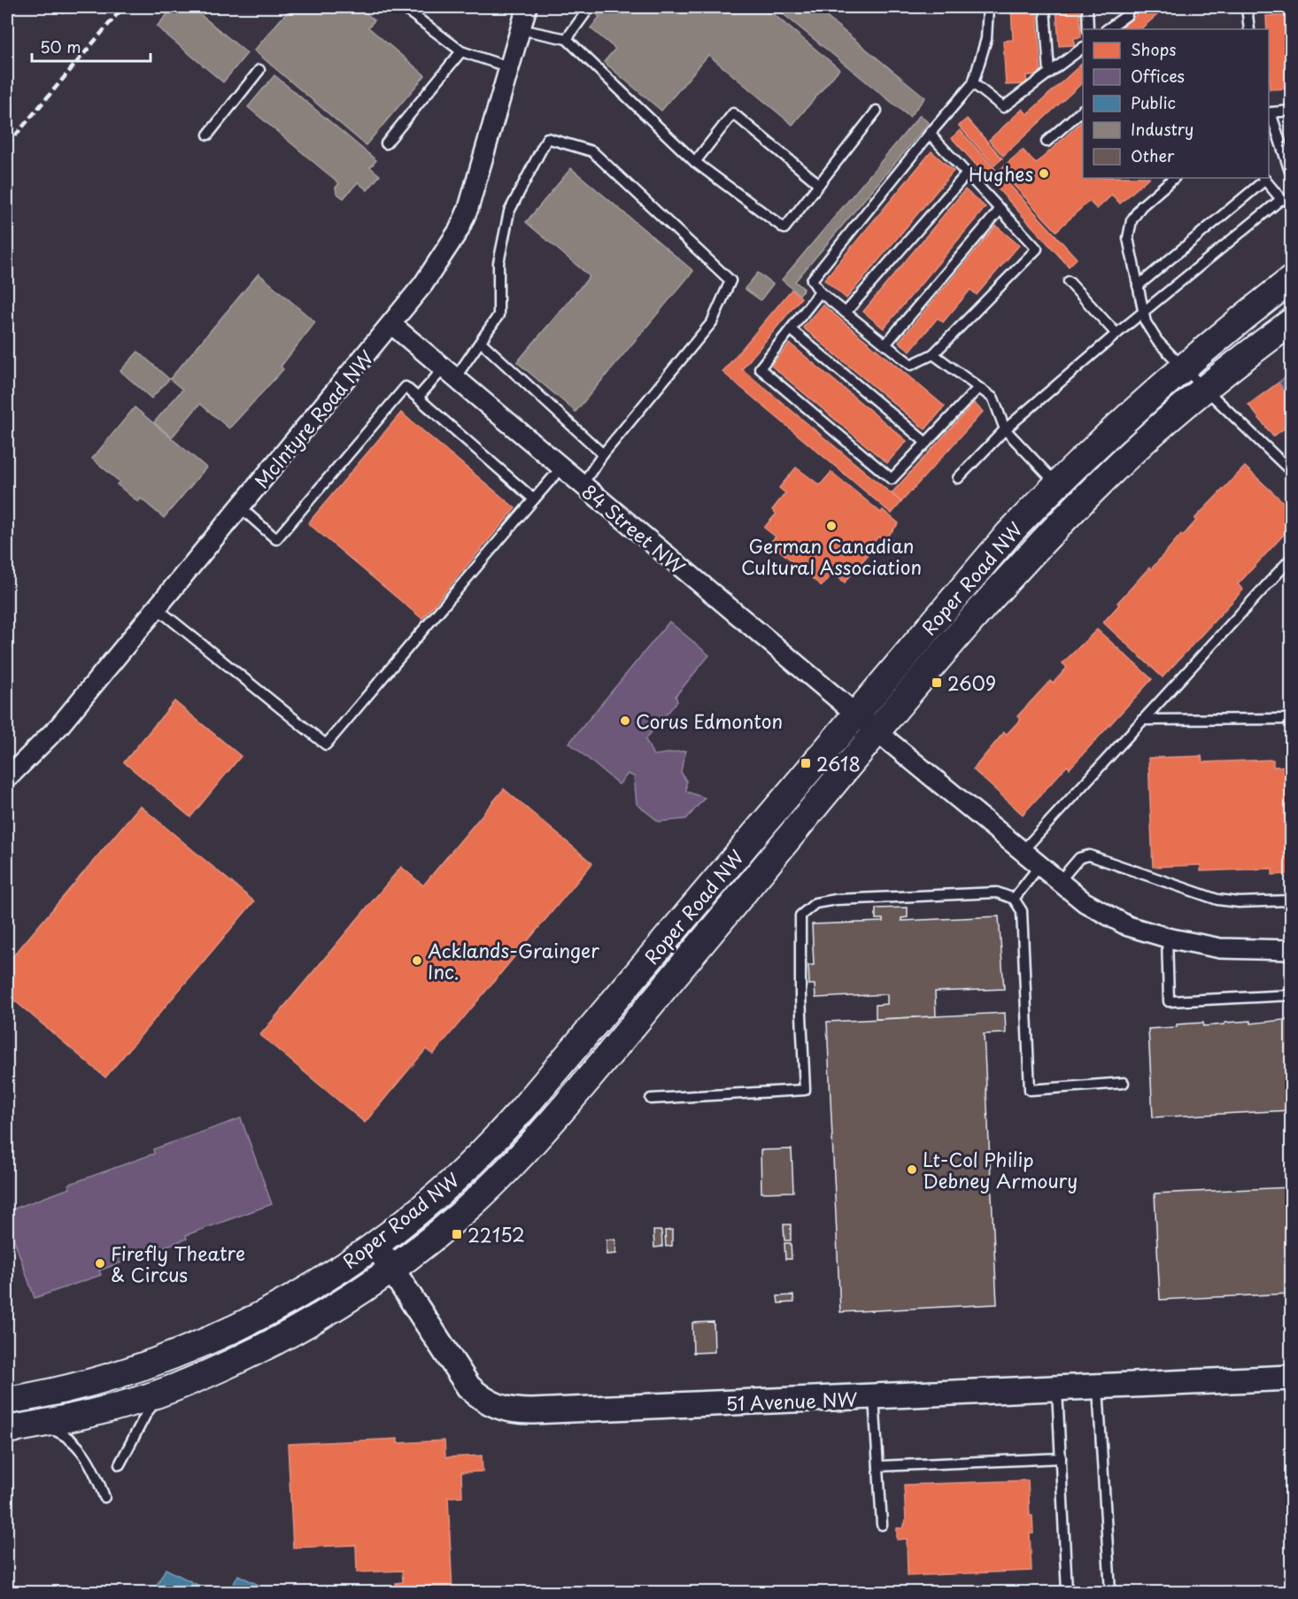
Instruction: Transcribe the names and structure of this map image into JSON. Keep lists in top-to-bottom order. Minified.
{"streets":{"main road":["Roper Road NW"],"street":["McIntyre Road NW","84 Street NW","51 Avenue NW"]},"crossings":[["McIntyre Road NW","84 Street NW"],["84 Street NW","Roper Road NW"],["Roper Road NW","51 Avenue NW"]],"places":{"other":["Hughes","German Canadian Cultural Association","Corus Edmonton","Acklands-Grainger Inc.","Lt-Col Philip Debney Armoury","Firefly Theatre & Circus"],"transit":["2609","2618","22152"]},"legend":["Shops","Offices","Public","Industry","Other"],"scale_bar":"50 m"}
